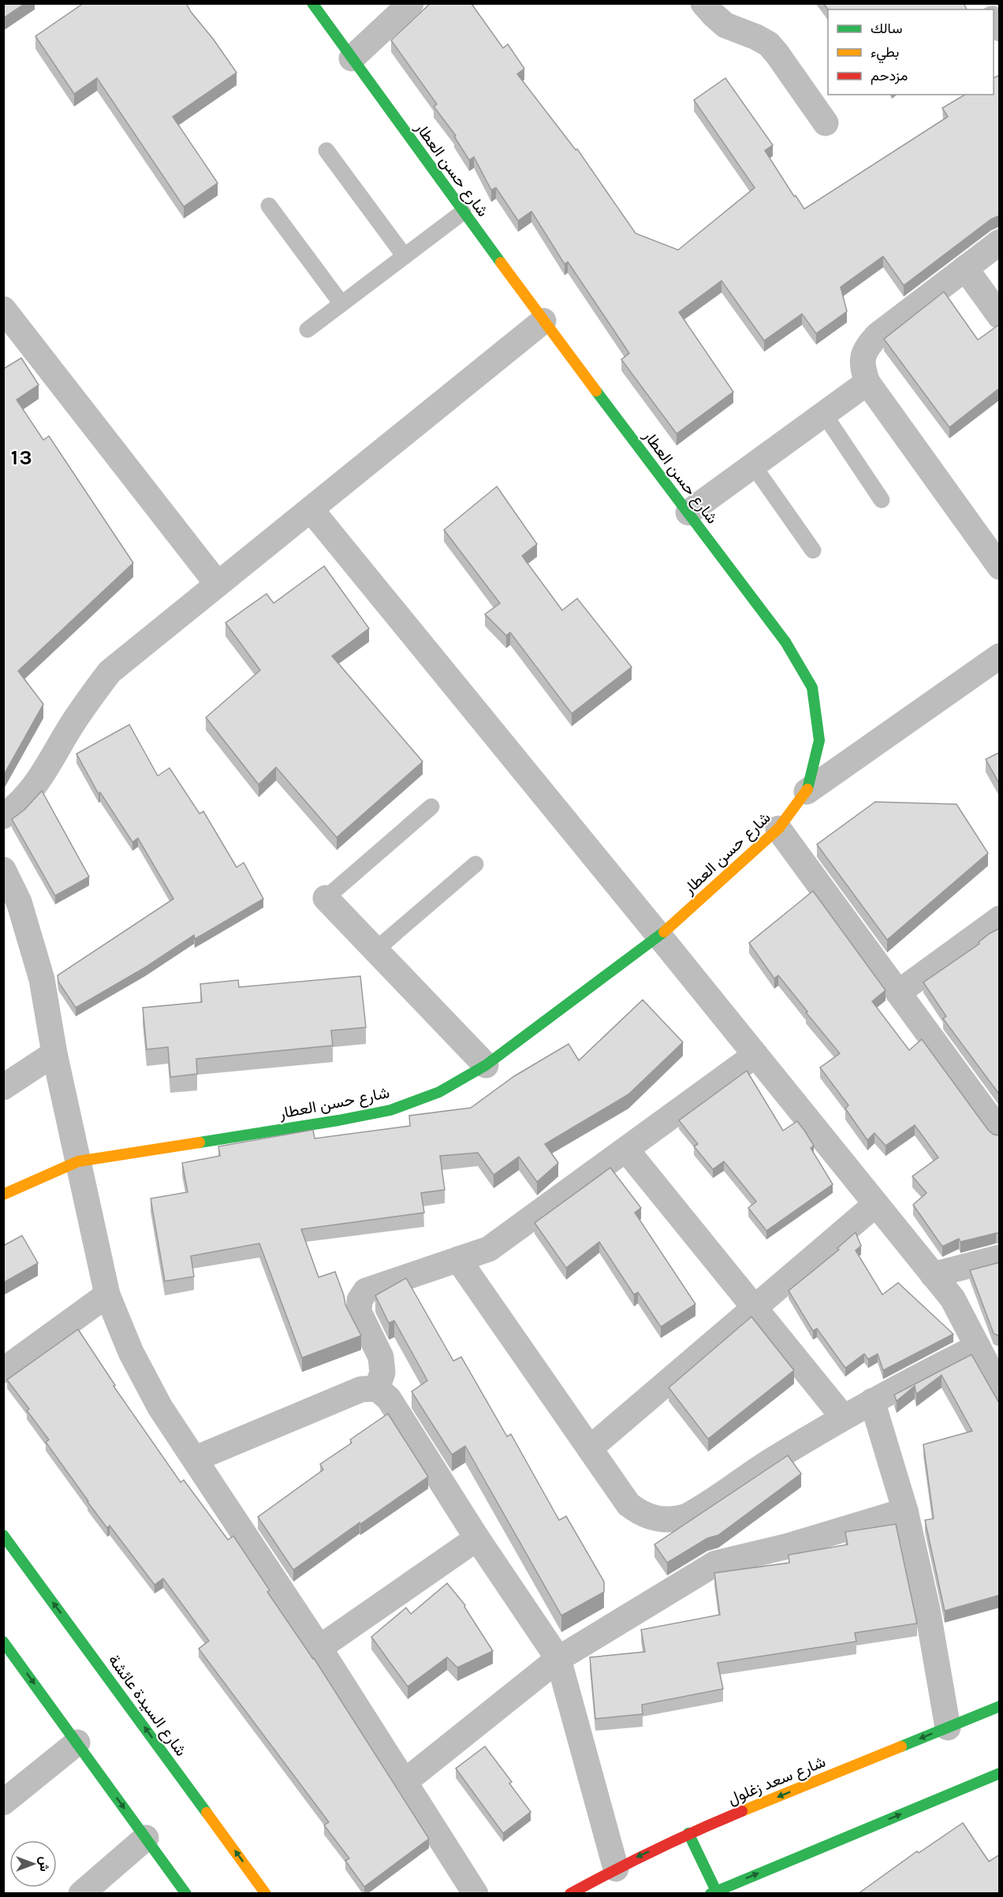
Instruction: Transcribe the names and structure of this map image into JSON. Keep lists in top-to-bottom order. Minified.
{"streets":{"street":["شارع حسن العطار","شارع السيدة عائشة","شارع سعد زغلول"]},"districts":["13"],"legend":["سالك","بطيء","مزدحم"],"north":"right"}
